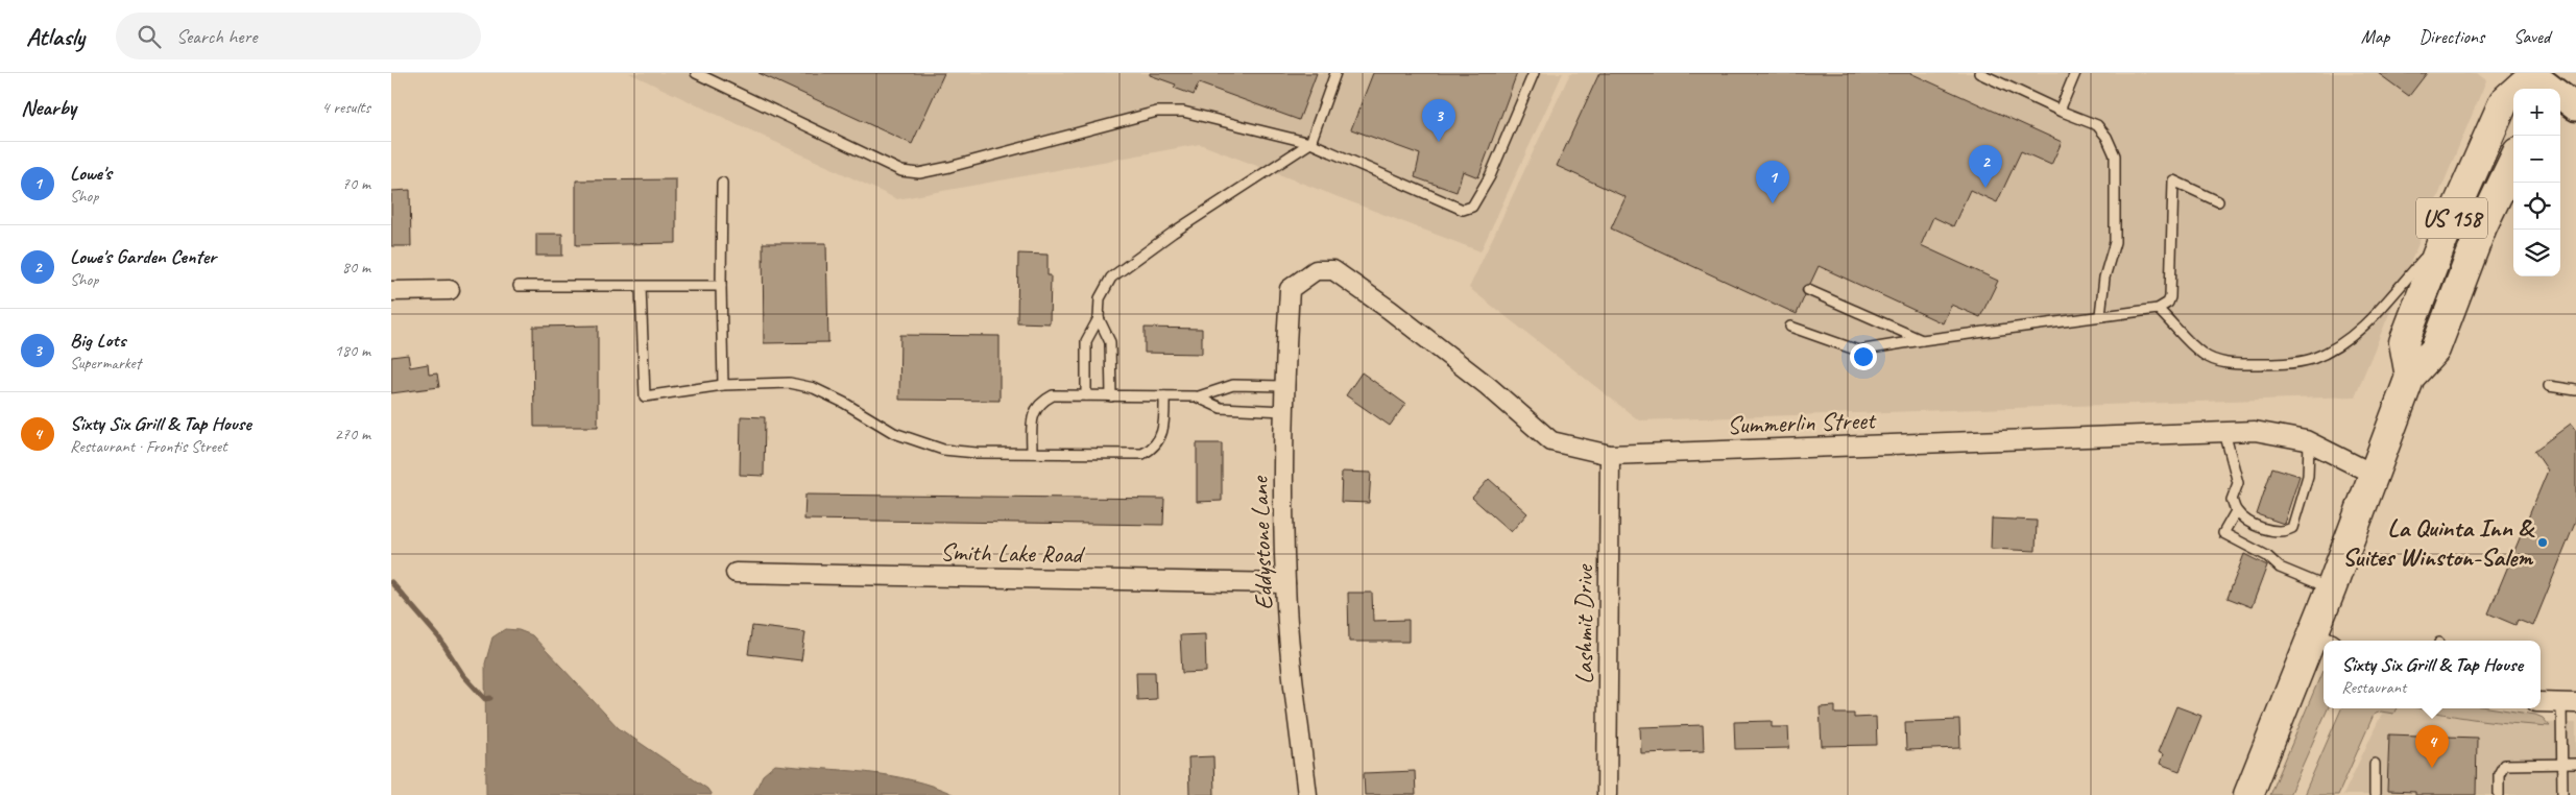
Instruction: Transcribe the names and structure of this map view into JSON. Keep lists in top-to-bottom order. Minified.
{"streets":{"main road":["US 158"],"street":["Summerlin Street","Eddystone Lane","Smith Lake Road","Lashmit Drive"]},"crossings":[["US 158","Summerlin Street"],["Summerlin Street","Eddystone Lane"],["Summerlin Street","Lashmit Drive"],["Eddystone Lane","Smith Lake Road"]],"places":["La Quinta Inn & Suites Winston-Salem"],"page":{"header":"Atlasly","search":"Search here","nav":["Map","Directions","Saved"],"heading":["Nearby","4 results"],"map_buttons":["+","−"],"pins":["3","2","1","4"],"list":[{"mark":"1","name":"Lowe's","note":"Shop","value":"70 m"},{"mark":"2","name":"Lowe's Garden Center","note":"Shop","value":"80 m"},{"mark":"3","name":"Big Lots","note":"Supermarket","value":"180 m"},{"mark":"4","name":"Sixty Six Grill & Tap House","note":"Restaurant · Frontis Street","value":"270 m"}],"popup":["Sixty Six Grill & Tap House","Restaurant"]}}
